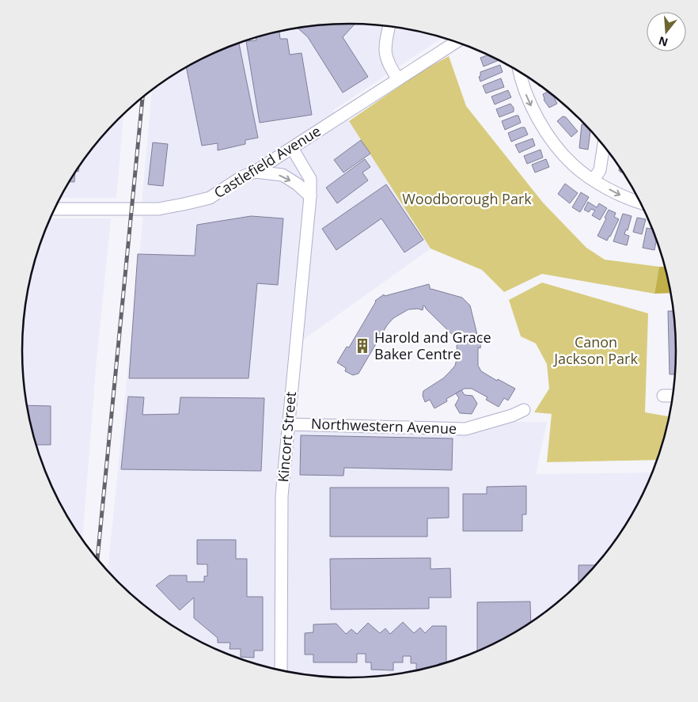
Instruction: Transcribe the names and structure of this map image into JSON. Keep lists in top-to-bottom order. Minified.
{"streets":{"street":["Castlefield Avenue","Northwestern Avenue","Kincort Street"]},"crossings":[["Castlefield Avenue","Kincort Street"],["Northwestern Avenue","Kincort Street"]],"parks":["Woodborough Park","Canon Jackson Park"],"places":{"building":["Harold and Grace Baker Centre"]},"north":"bottom"}
